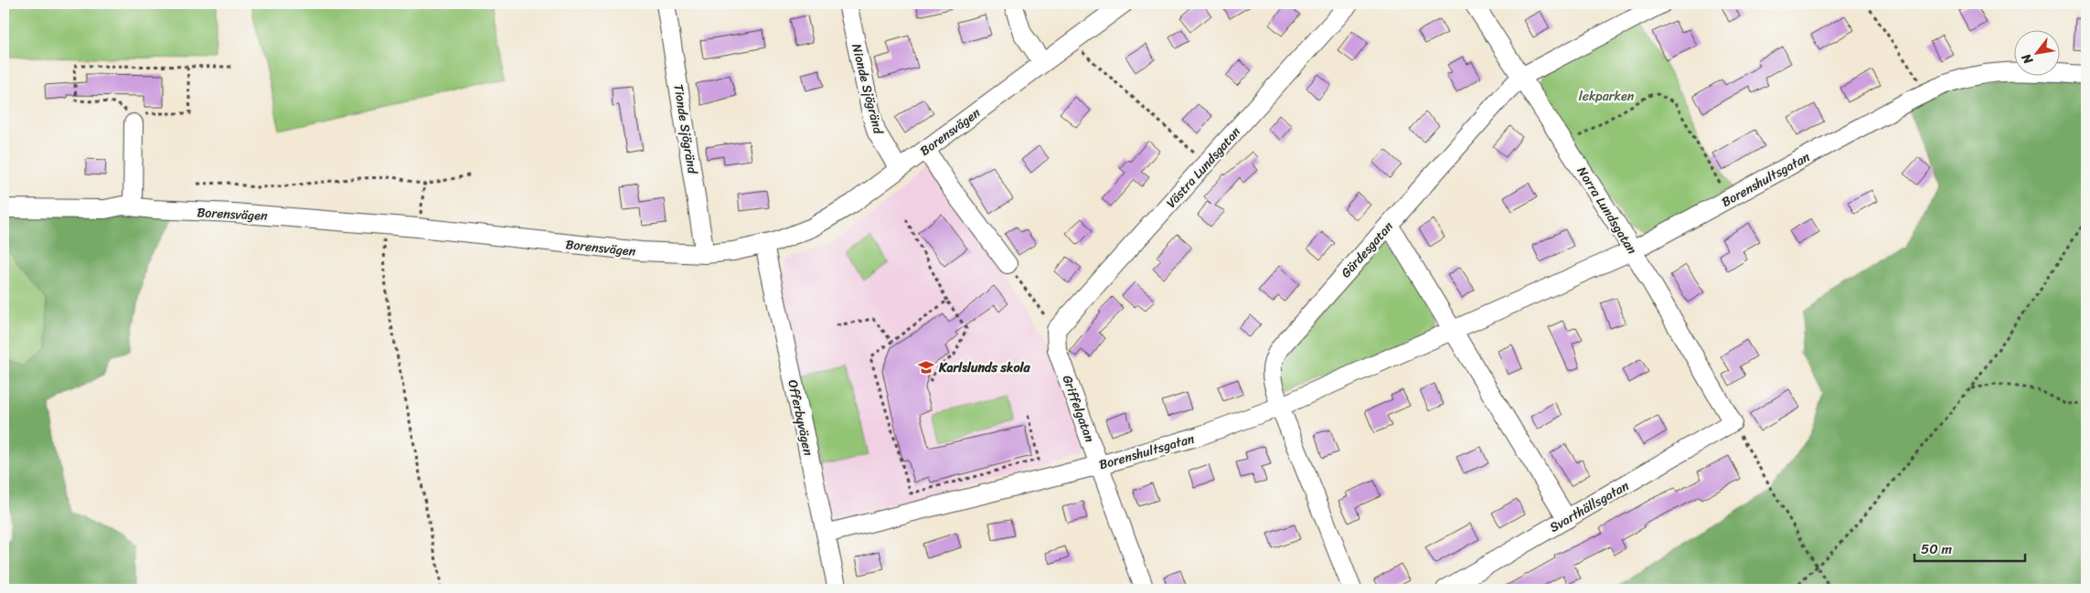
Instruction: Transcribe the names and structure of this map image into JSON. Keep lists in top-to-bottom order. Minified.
{"streets":{"street":["Nionde Sjögränd","Tionde Sjögränd","Borensvägen","Västra Lundsgatan","Borenshultsgatan","Norra Lundsgatan","Gärdesgatan","Griffelgatan","Offerbyvägen","Svarthällsgatan"]},"crossings":[["Nionde Sjögränd","Borensvägen"],["Tionde Sjögränd","Borensvägen"],["Borensvägen","Offerbyvägen"],["Västra Lundsgatan","Griffelgatan"],["Borenshultsgatan","Norra Lundsgatan"],["Borenshultsgatan","Gärdesgatan"],["Borenshultsgatan","Griffelgatan"],["Borenshultsgatan","Offerbyvägen"],["Norra Lundsgatan","Gärdesgatan"],["Norra Lundsgatan","Svarthällsgatan"]],"parks":["lekparken"],"places":{"school or university":["Karlslunds skola"]},"scale_bar":"50 m","north":"bottom left"}
